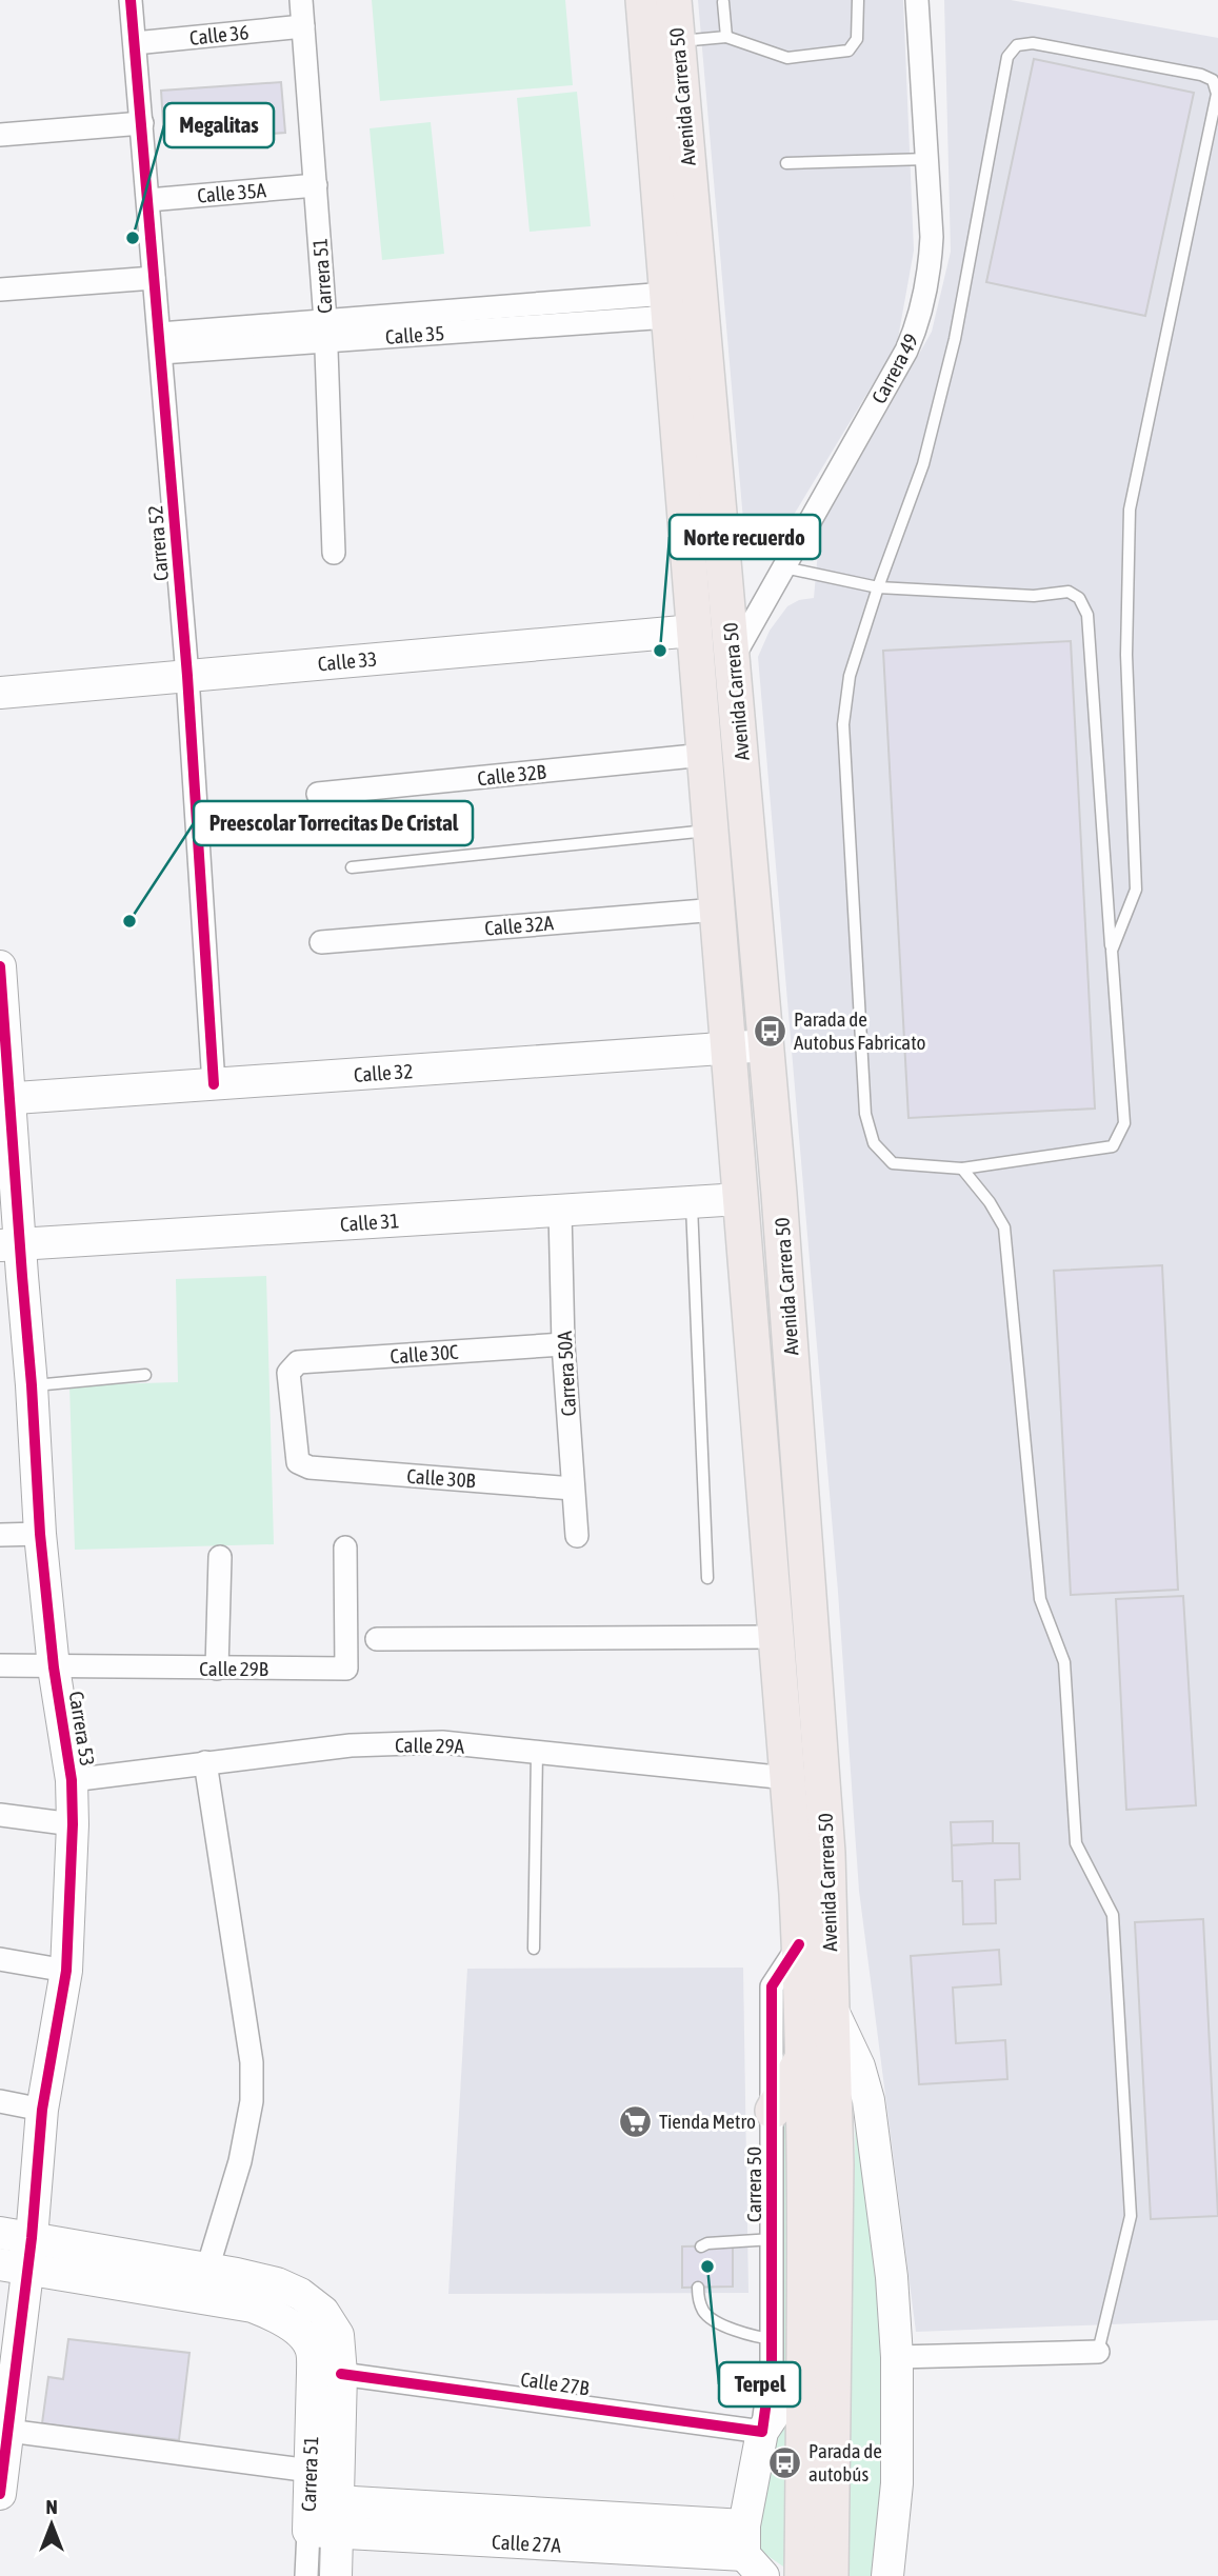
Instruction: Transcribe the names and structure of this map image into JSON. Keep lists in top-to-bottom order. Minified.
{"streets":{"main road":["Avenida Carrera 50","Carrera 51","Calle 33","Calle 32","Calle 31","Carrera 53","Carrera 50","Calle 27A"],"street":["Calle 36","Calle 35A","Calle 35","Carrera 49","Carrera 52","Calle 32B","Calle 32A","Calle 30C","Carrera 50A","Calle 30B","Calle 29B","Calle 29A","Calle 27B"]},"crossings":[["Calle 36","Carrera 51"],["Calle 36","Carrera 52"],["Avenida Carrera 50","Calle 35"],["Avenida Carrera 50","Carrera 49"],["Avenida Carrera 50","Calle 33"],["Avenida Carrera 50","Calle 32B"],["Avenida Carrera 50","Calle 32A"],["Avenida Carrera 50","Calle 32"],["Avenida Carrera 50","Calle 31"],["Avenida Carrera 50","Calle 29A"],["Avenida Carrera 50","Carrera 50"],["Calle 35A","Carrera 51"],["Calle 35A","Carrera 52"],["Carrera 51","Calle 35"],["Carrera 51","Calle 27B"],["Carrera 51","Calle 27A"],["Calle 35","Carrera 52"],["Carrera 52","Calle 33"],["Carrera 52","Calle 32"],["Calle 32","Carrera 53"],["Calle 31","Carrera 50A"],["Calle 31","Carrera 53"],["Calle 30C","Carrera 50A"],["Calle 30C","Calle 30B"],["Carrera 50A","Calle 30B"],["Calle 29B","Carrera 53"],["Carrera 53","Calle 29A"],["Carrera 53","Calle 27A"],["Carrera 50","Calle 27B"],["Carrera 50","Calle 27A"]],"places":{"other":["Megalitas","Norte recuerdo","Preescolar Torrecitas De Cristal","Terpel"],"bus stop":["Parada de Autobus Fabricato","Parada de autobús"],"supermarket":["Tienda Metro"]},"north":"top"}
